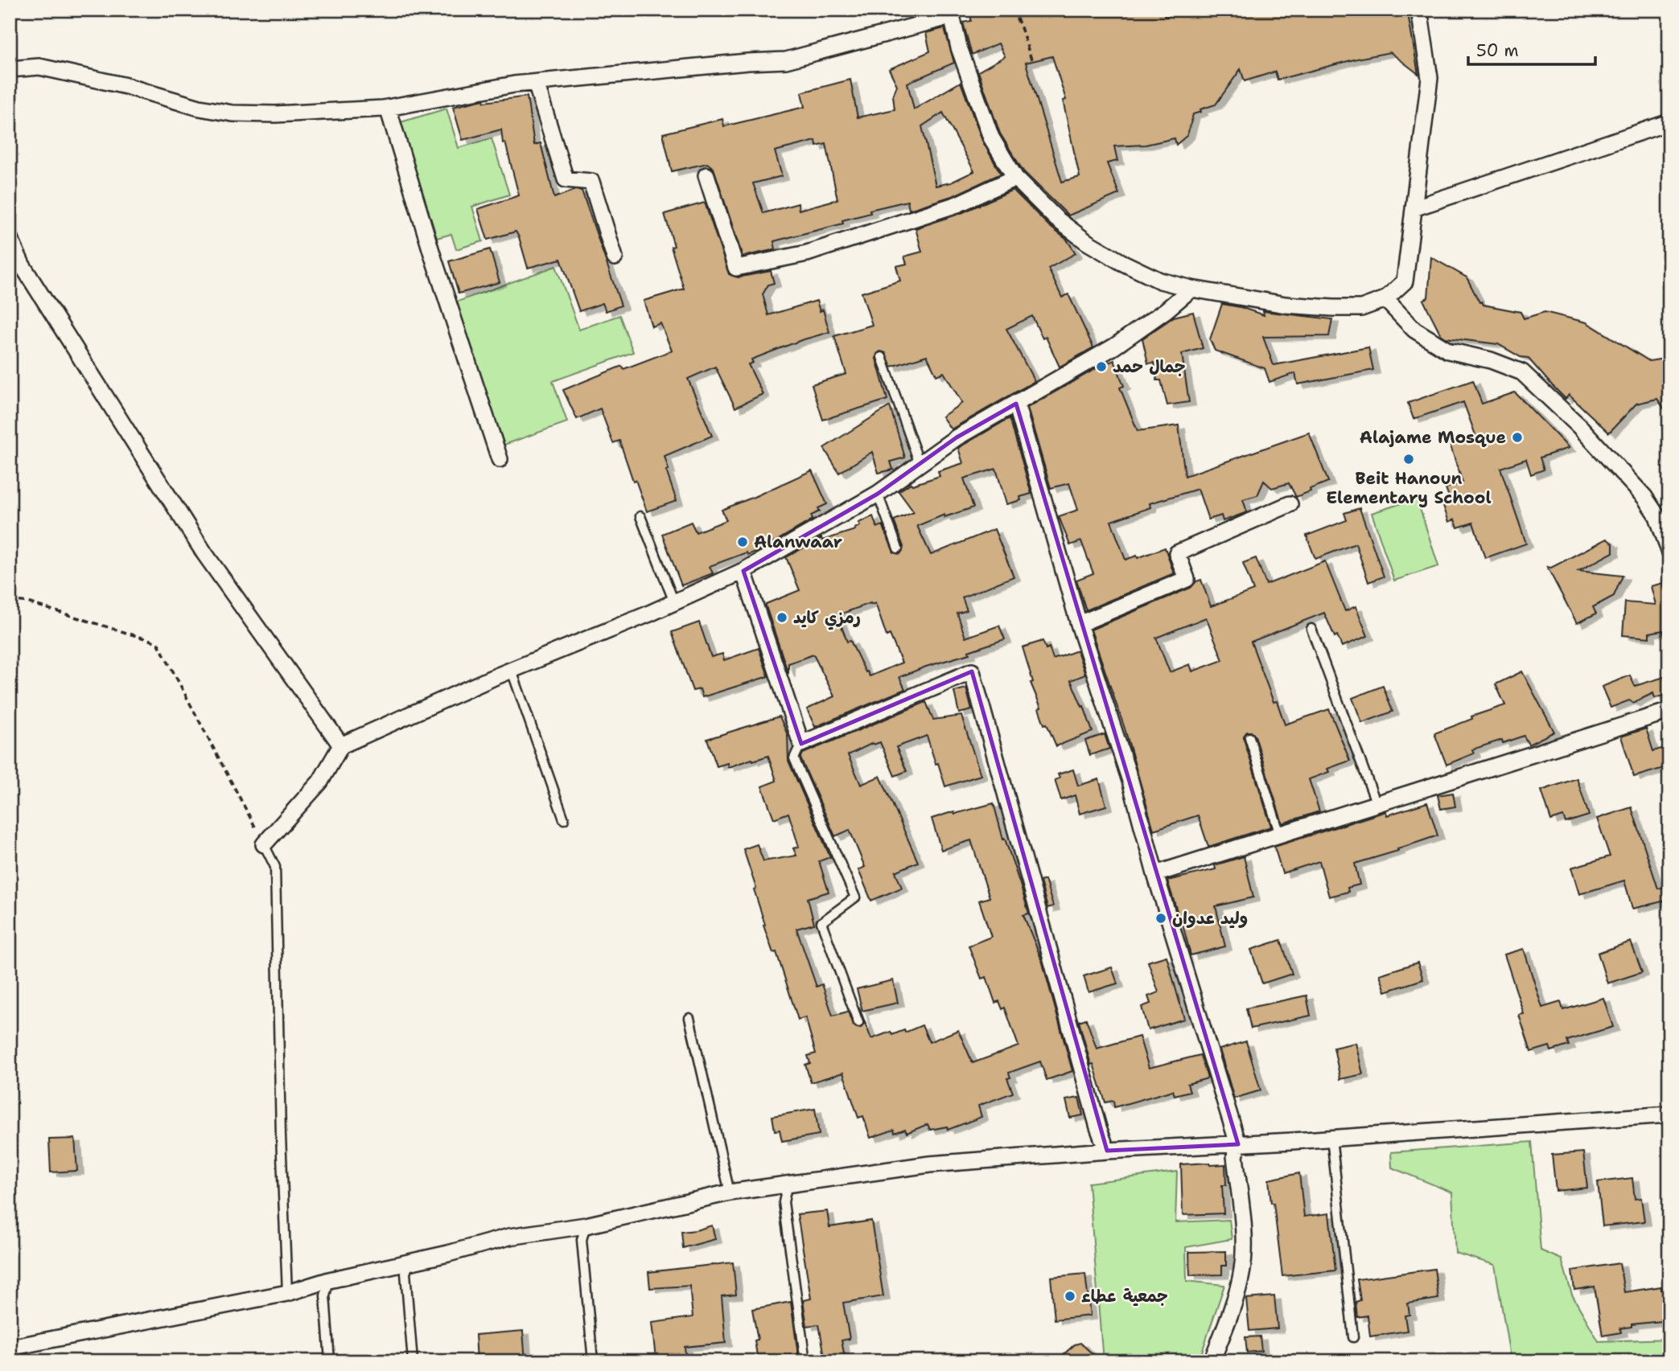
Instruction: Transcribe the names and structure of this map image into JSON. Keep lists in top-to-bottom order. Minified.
{"places":["جمال حمد","Alajame Mosque","Beit Hanoun Elementary School","Alanwaar","رمزي كايد","وليد عدوان","جمعية عطاء"],"scale_bar":"50 m"}
